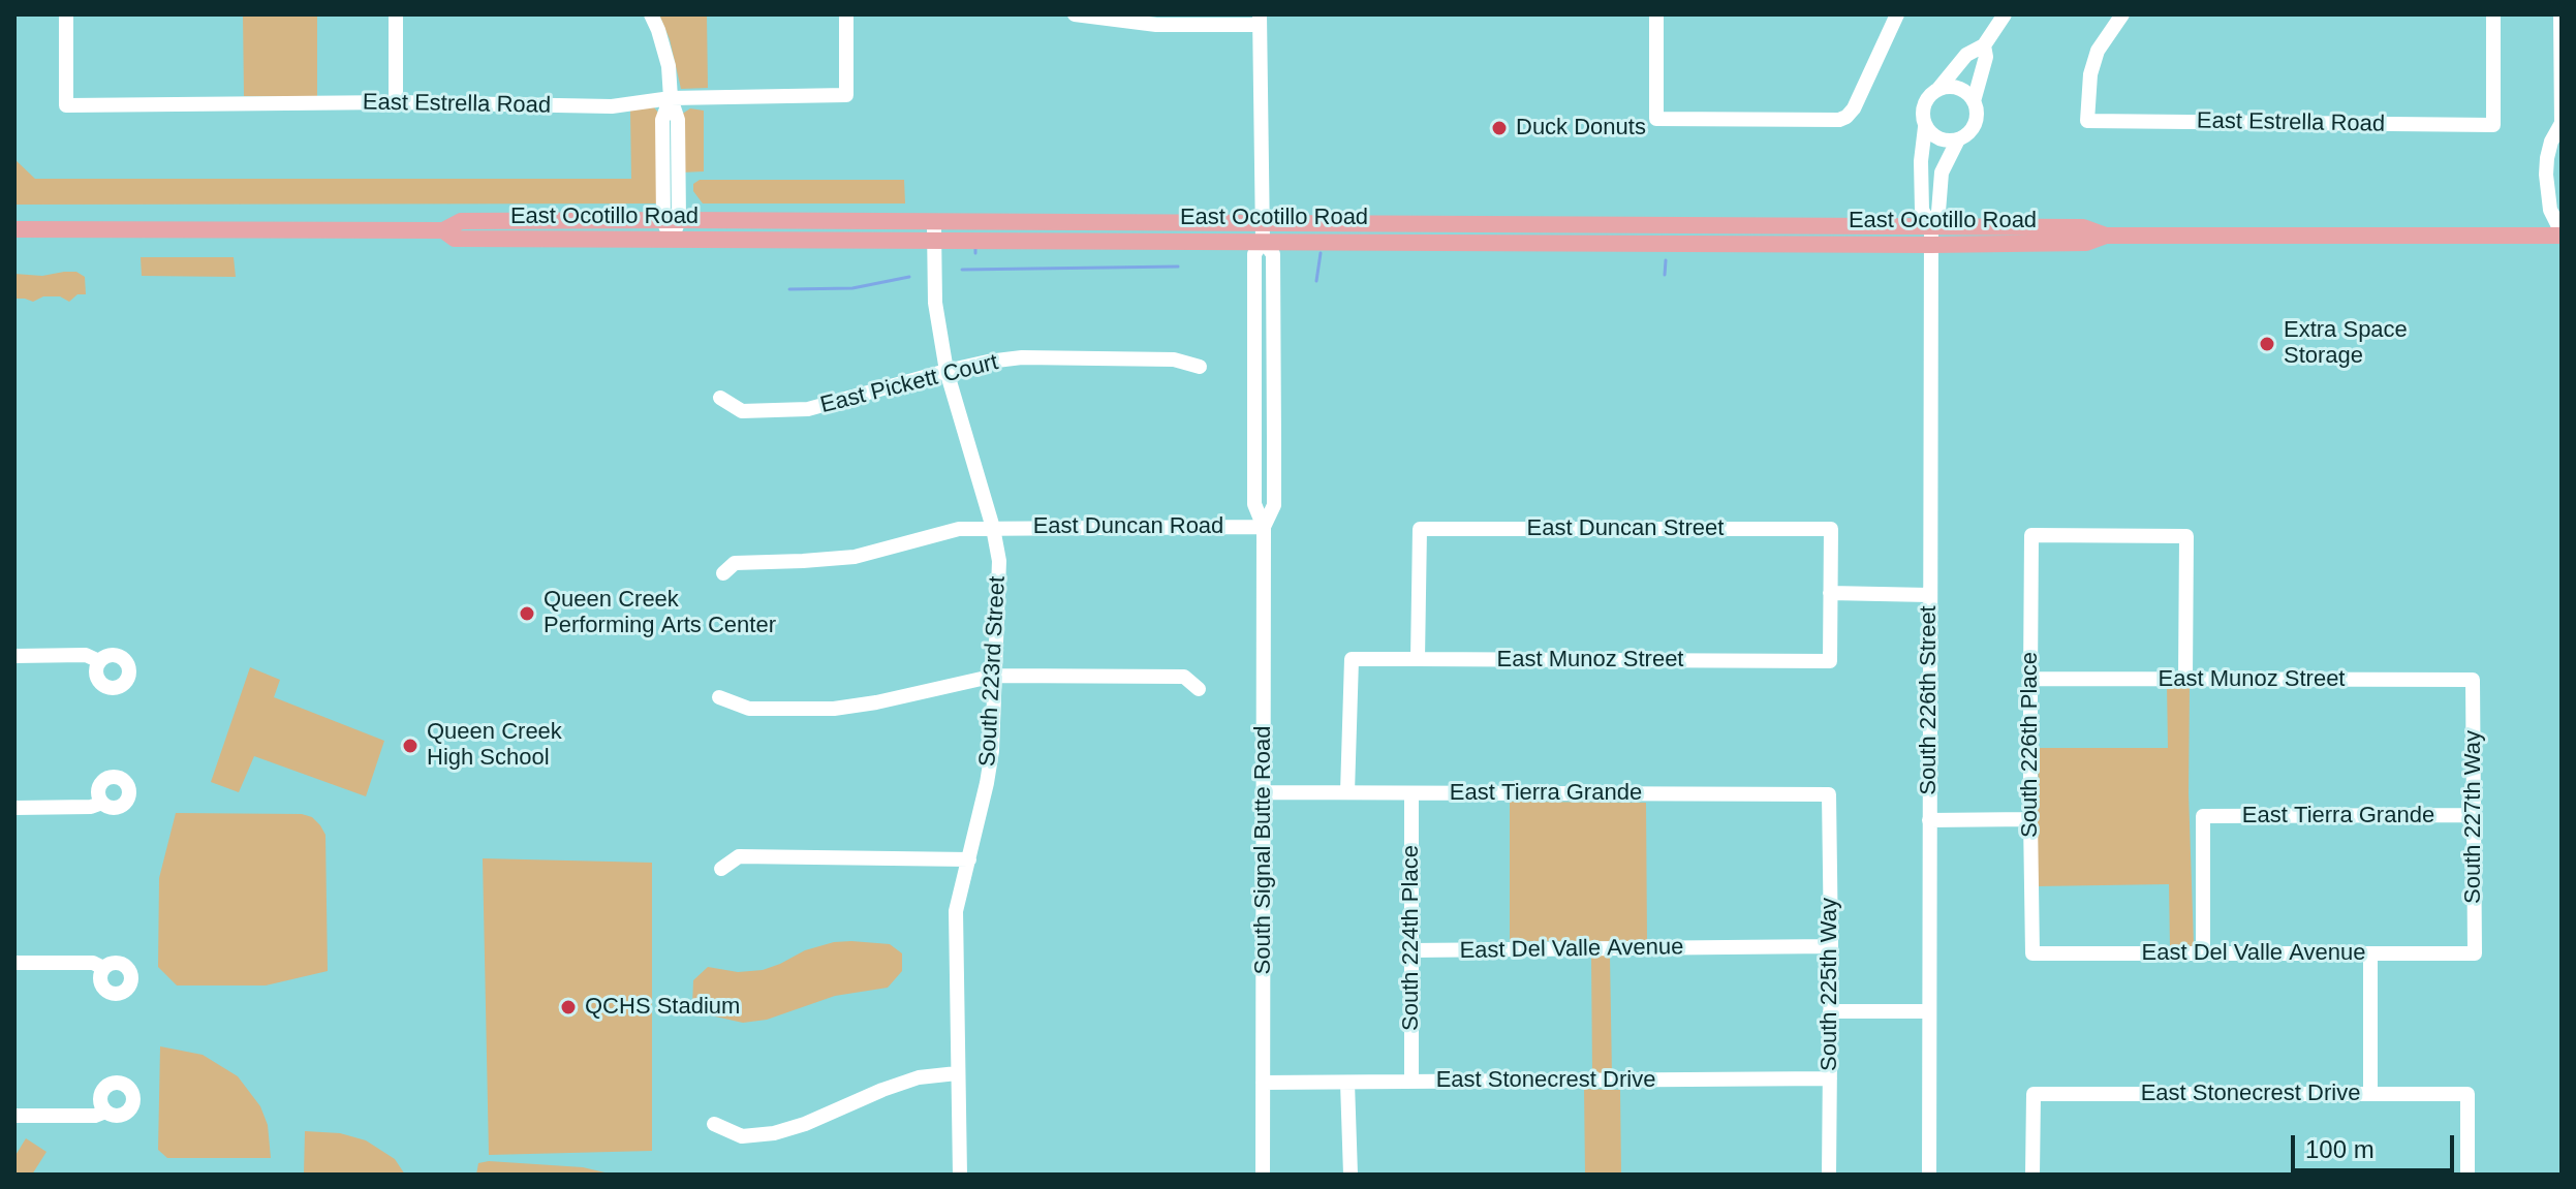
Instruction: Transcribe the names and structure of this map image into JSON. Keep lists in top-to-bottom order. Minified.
{"streets":{"main road":["East Ocotillo Road"],"street":["East Estrella Road","East Pickett Court","East Duncan Road","East Duncan Street","East Munoz Street","South 223rd Street","South 226th Street","South 226th Place","East Tierra Grande","South 227th Way","South Signal Butte Road","South 224th Place","East Del Valle Avenue","South 225th Way","East Stonecrest Drive"]},"crossings":[["East Ocotillo Road","South 223rd Street"],["East Ocotillo Road","South 226th Street"],["East Ocotillo Road","South Signal Butte Road"],["East Pickett Court","South 223rd Street"],["East Duncan Road","South 223rd Street"],["East Duncan Road","South Signal Butte Road"],["East Duncan Street","East Munoz Street"],["East Munoz Street","South 226th Place"],["East Munoz Street","East Tierra Grande"],["East Munoz Street","South 227th Way"],["South 226th Place","East Del Valle Avenue"],["East Tierra Grande","South 227th Way"],["East Tierra Grande","South Signal Butte Road"],["East Tierra Grande","South 224th Place"],["East Tierra Grande","East Del Valle Avenue"],["East Tierra Grande","South 225th Way"],["South 227th Way","East Del Valle Avenue"],["South Signal Butte Road","East Stonecrest Drive"],["South 224th Place","East Del Valle Avenue"],["South 224th Place","East Stonecrest Drive"],["East Del Valle Avenue","South 225th Way"],["South 225th Way","East Stonecrest Drive"]],"places":["Duck Donuts","Extra Space Storage","Queen Creek Performing Arts Center","Queen Creek High School","QCHS Stadium"],"scale_bar":"100 m"}
